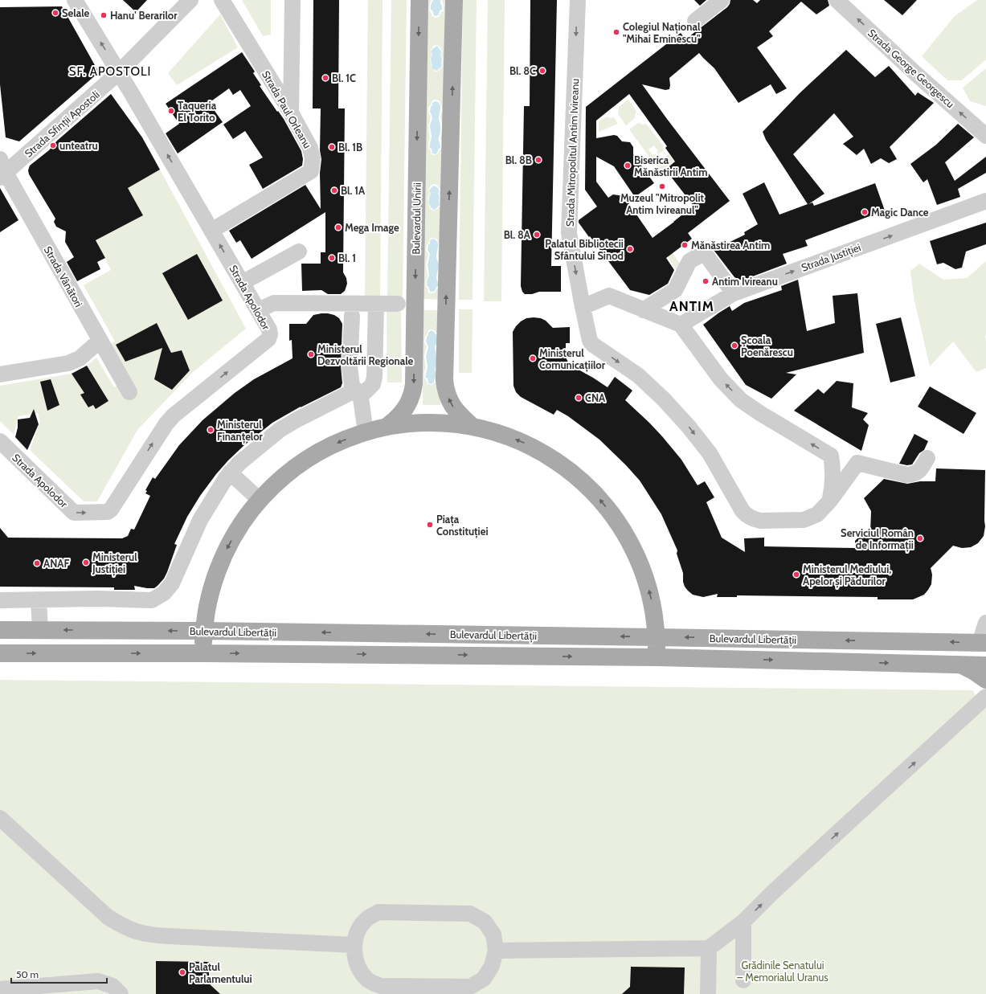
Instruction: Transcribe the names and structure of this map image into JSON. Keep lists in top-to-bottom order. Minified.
{"streets":{"main road":["Bulevardul Unirii","Bulevardul Libertății"],"street":["Strada George Georgescu","Strada Paul Orleanu","Strada Sfinții Apostoli","Strada Mitropolitul Antim Ivireanu","Strada Justiției","Strada Vânători","Strada Apolodor"]},"crossings":[["Strada Paul Orleanu","Strada Apolodor"],["Strada Sfinții Apostoli","Strada Vânători"],["Strada Sfinții Apostoli","Strada Apolodor"]],"one_way":["Strada George Georgescu","Strada Mitropolitul Antim Ivireanu","Strada Justiției"],"districts":["SF. APOSTOLI","ANTIM"],"parks":["Grădinile Senatului – Memorialul Uranus"],"places":["Selale","Hanu' Berarilor","Colegiul Național \"Mihai Eminescu\"","Bl. 8C","Bl. 1C","Taqueria El Torito","unteatru","Bl. 1B","Bl. 8B","Biserica Mănăstirii Antim","Muzeul \"Mitropolit Antim Ivireanul\"","Bl. 1A","Magic Dance","Mega Image","Bl. 8A","Mănăstirea Antim","Palatul Bibliotecii Sfântului Sinod","Bl. 1","Antim Ivireanu","Şcoala Poenărescu","Ministerul Dezvoltării Regionale","Ministerul Comunicațiilor","CNA","Ministerul Finanțelor","Piața Constituției","Serviciul Român de Informații","Ministerul Justiției","ANAF","Ministerul Mediului, Apelor și Pădurilor","Palatul Parlamentului"],"scale_bar":"50 m"}
